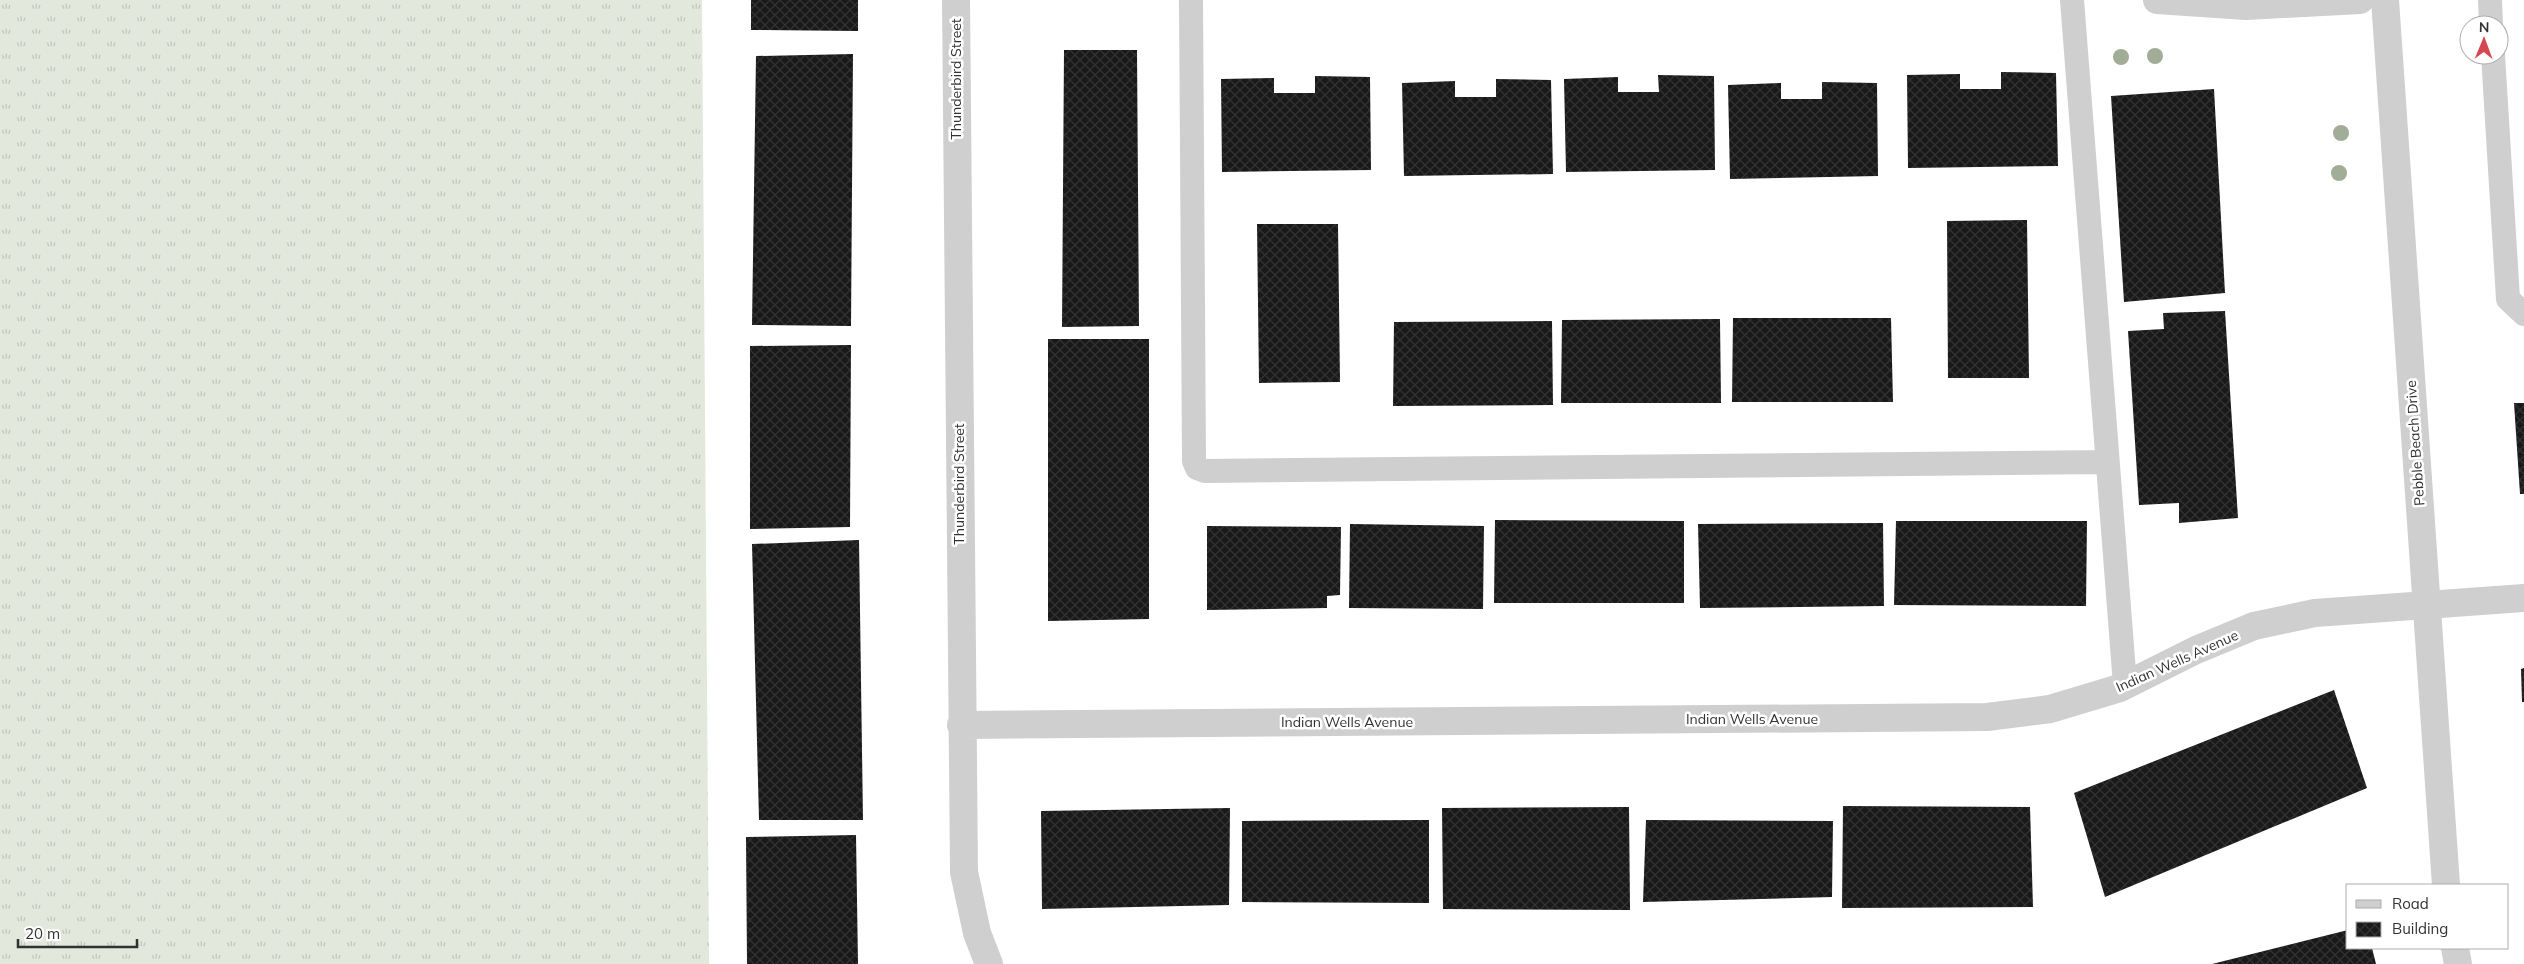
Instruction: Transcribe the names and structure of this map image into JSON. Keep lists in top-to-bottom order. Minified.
{"streets":{"street":["Thunderbird Street","Pebble Beach Drive","Indian Wells Avenue"]},"crossings":[["Thunderbird Street","Indian Wells Avenue"],["Pebble Beach Drive","Indian Wells Avenue"]],"legend":["Road","Building"],"scale_bar":"20 m","north":"top"}
